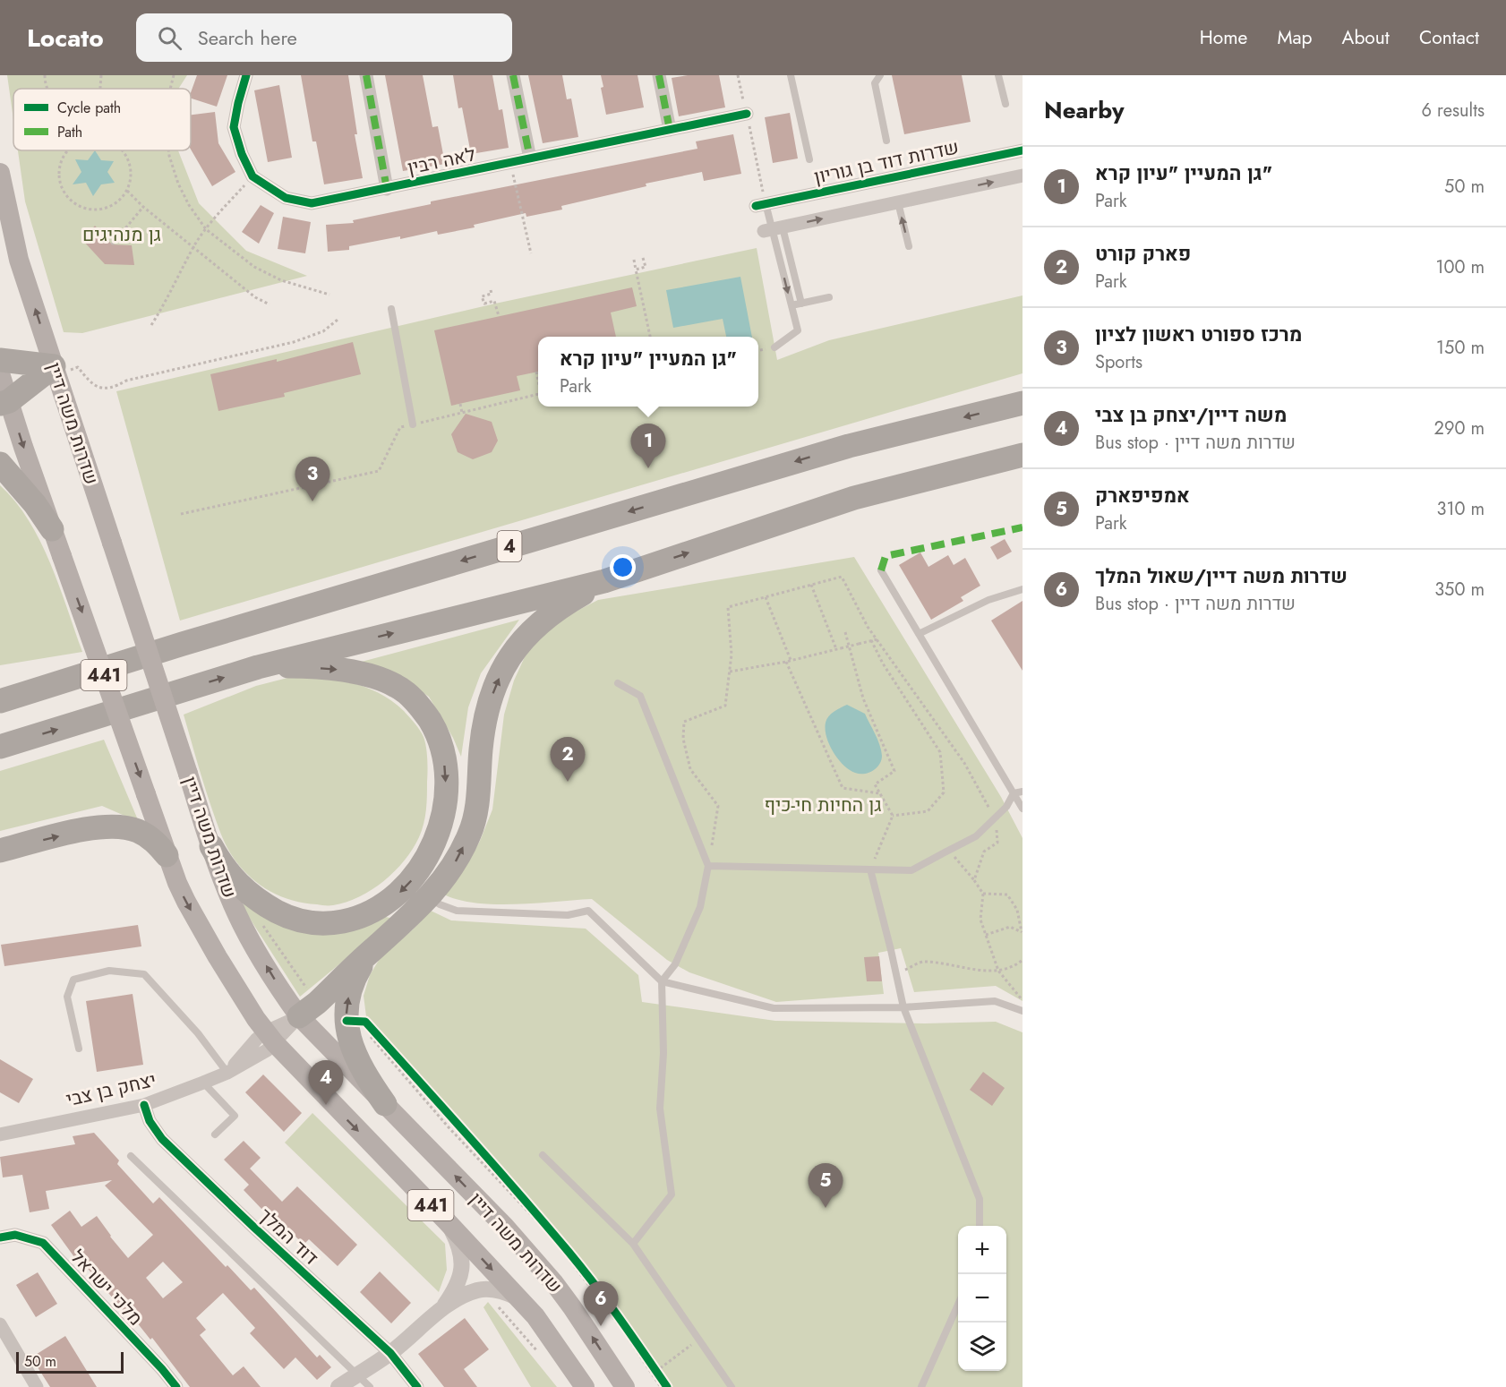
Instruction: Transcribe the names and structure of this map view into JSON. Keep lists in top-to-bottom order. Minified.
{"streets":{"highway":["4"],"main road":["שדרות משה דיין","441"],"street":["לאה רבין","שדרות דוד בן גוריון","יצחק בן צבי","דוד המלך","מלכי ישראל"]},"crossings":[["שדרות משה דיין","יצחק בן צבי"],["יצחק בן צבי","דוד המלך"]],"parks":["גן מנהיגים","גן החיות חי-כיף"],"legend":["Cycle path","Path"],"scale_bar":"50 m","page":{"header":"Locato","search":"Search here","nav":["Home","Map","About","Contact"],"heading":["Nearby","6 results"],"list":[{"mark":"1","name":"גן המעיין \"עיון קרא\"","note":"Park","value":"50 m"},{"mark":"2","name":"פארק קורט","note":"Park","value":"100 m"},{"mark":"3","name":"מרכז ספורט ראשון לציון","note":"Sports","value":"150 m"},{"mark":"4","name":"משה דיין/יצחק בן צבי","note":"Bus stop · שדרות משה דיין","value":"290 m"},{"mark":"5","name":"אמפיפארק","note":"Park","value":"310 m"},{"mark":"6","name":"שדרות משה דיין/שאול המלך","note":"Bus stop · שדרות משה דיין","value":"350 m"}],"popup":["גן המעיין \"עיון קרא\"","Park"],"pins":["1","3","2","4","5","6"],"map_buttons":["+","−"],"scale":"50 m"}}
